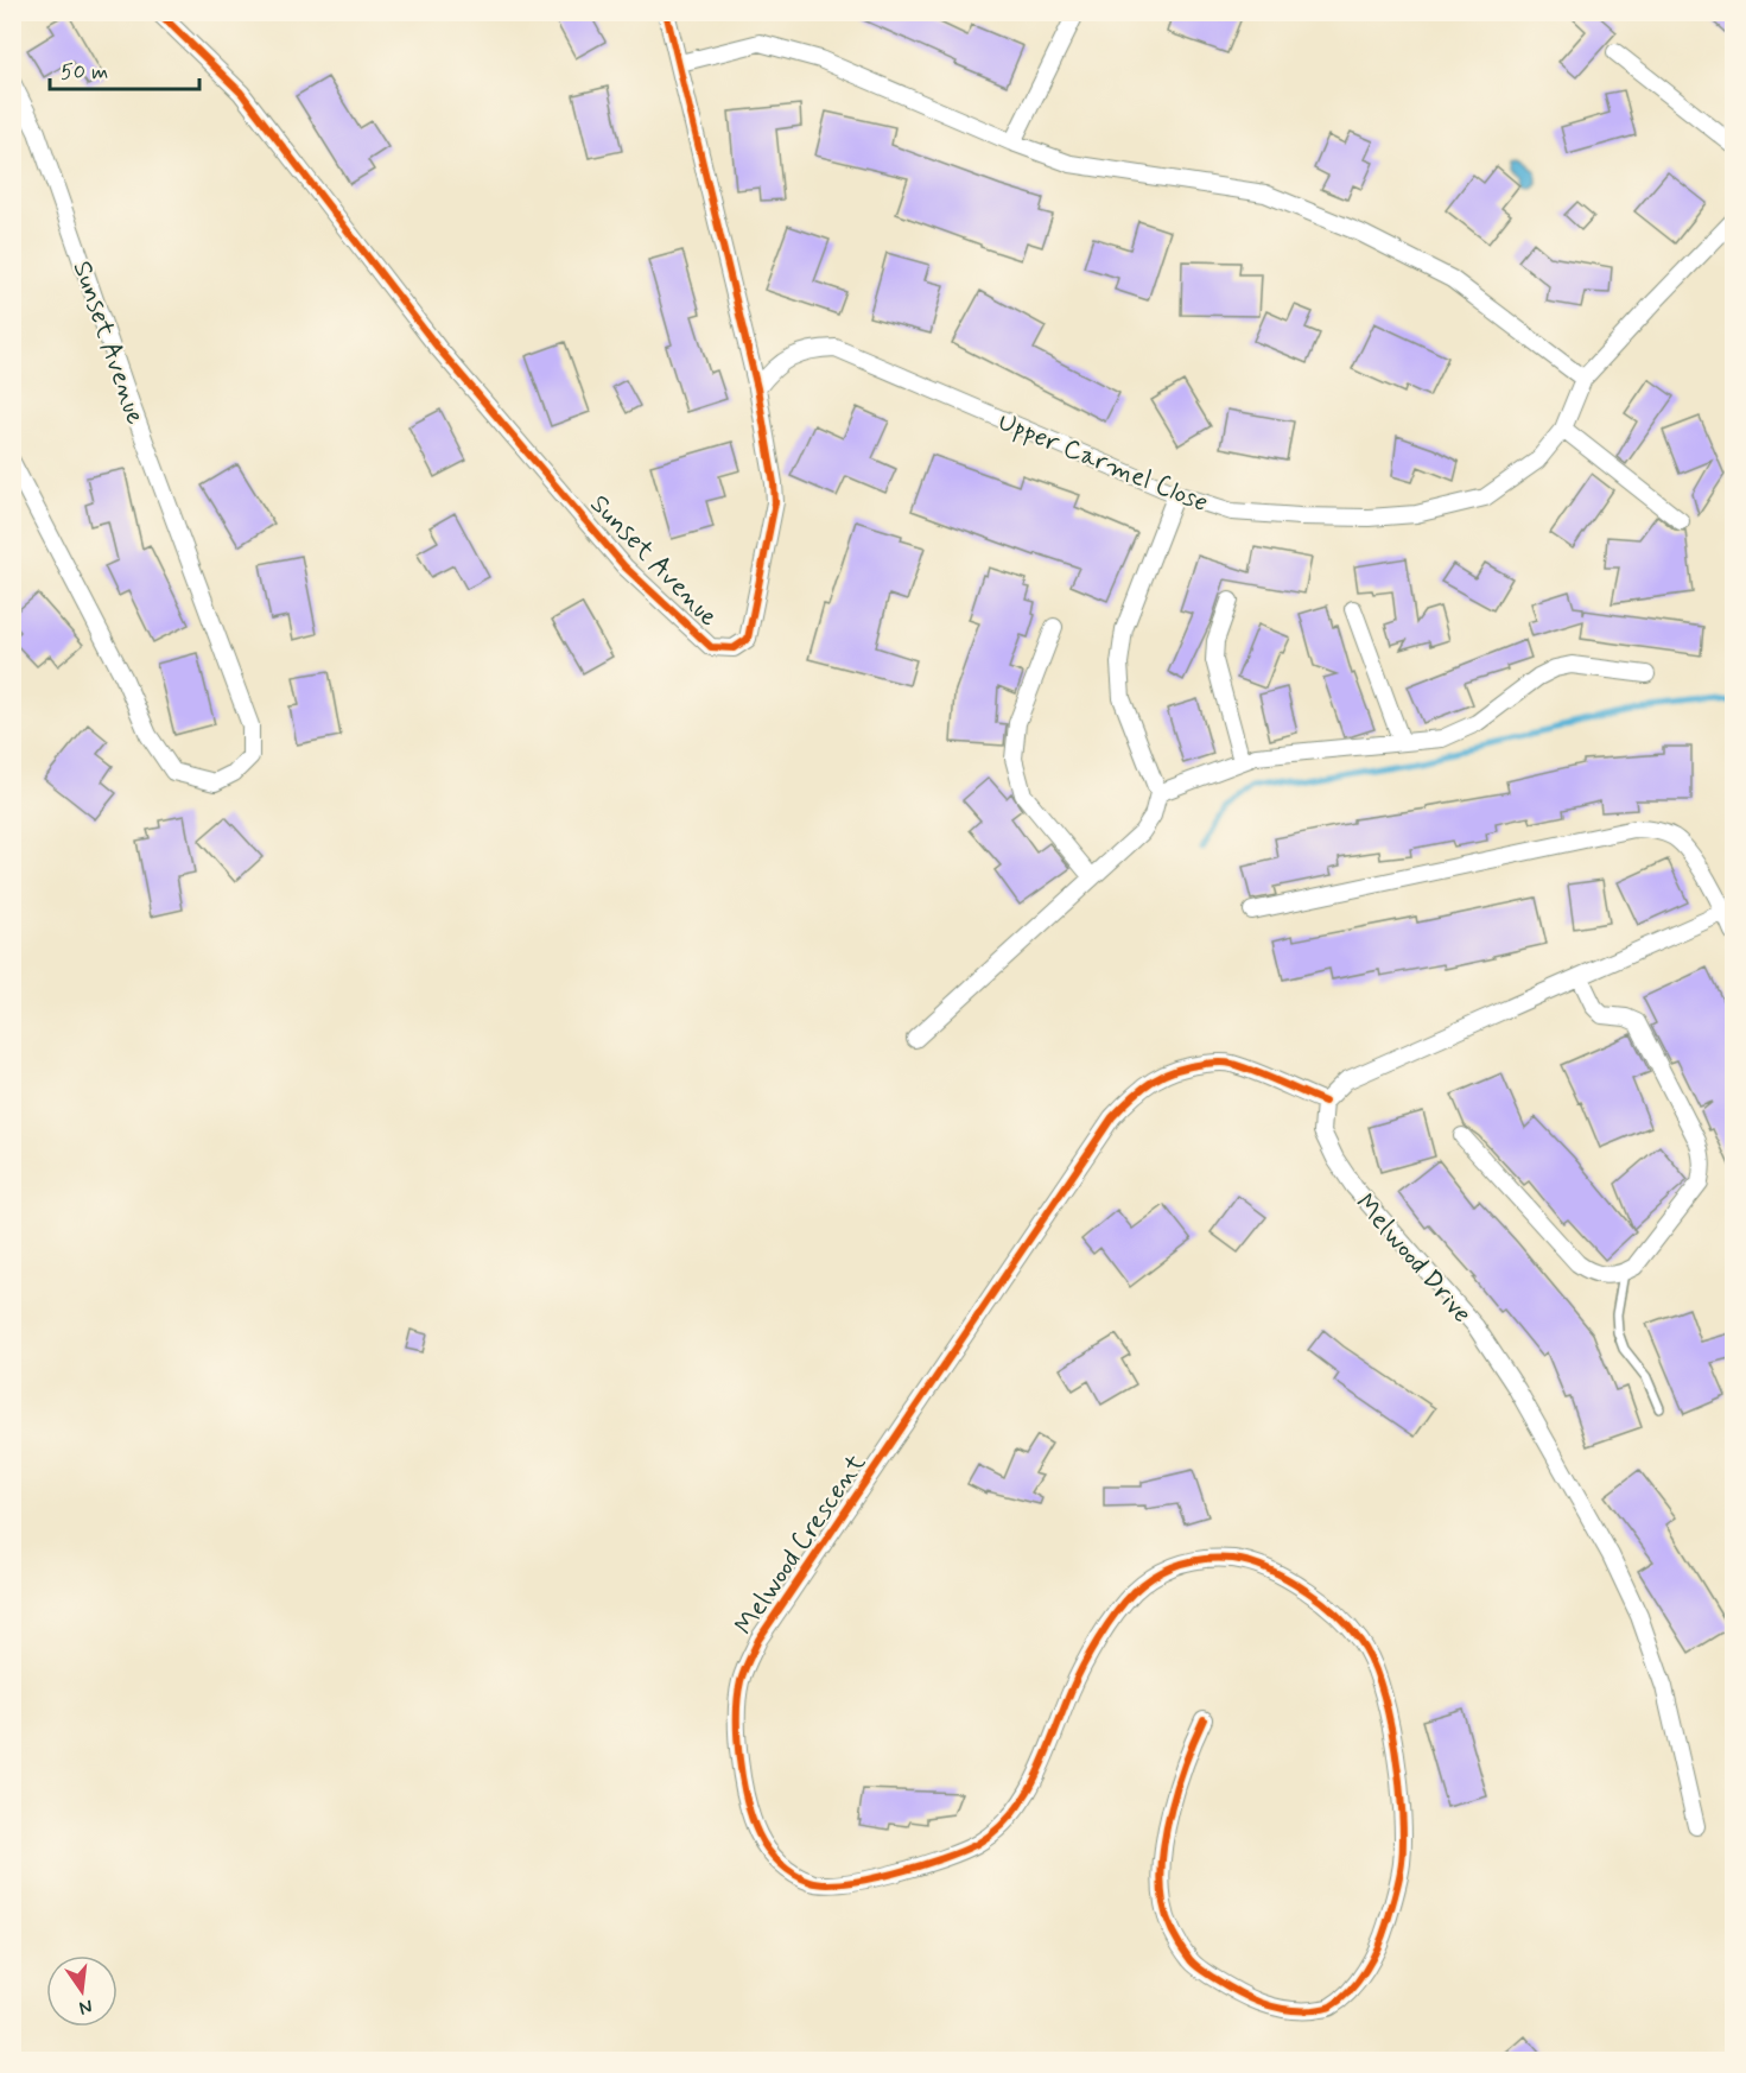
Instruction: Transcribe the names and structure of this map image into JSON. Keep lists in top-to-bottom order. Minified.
{"streets":{"street":["Sunset Avenue","Upper Carmel Close","Melwood Drive","Melwood Crescent"]},"crossings":[["Sunset Avenue","Upper Carmel Close"],["Melwood Drive","Melwood Crescent"]],"scale_bar":"50 m","north":"bottom"}
